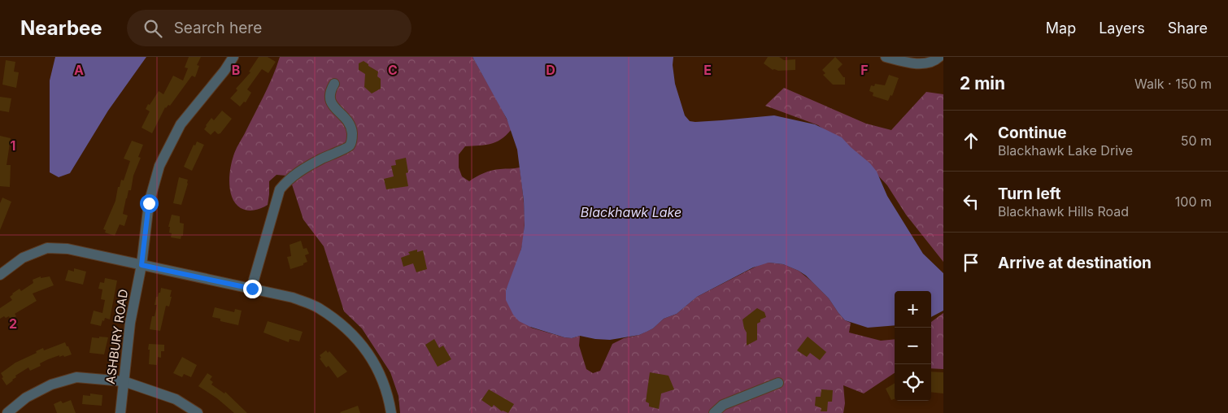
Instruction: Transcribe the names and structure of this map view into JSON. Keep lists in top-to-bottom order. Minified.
{"streets":{"street":["ASHBURY ROAD"]},"water":["Blackhawk Lake"],"page":{"header":"Nearbee","search":"Search here","nav":["Map","Layers","Share"],"heading":["2 min","Walk · 150 m"],"list":[["Continue","Blackhawk Lake Drive","50 m"],["Turn left","Blackhawk Hills Road","100 m"],"Arrive at destination"],"map_buttons":["+","−"]},"grid":{"columns":["A","B","C","D","E","F"],"rows":["1","2"]}}
